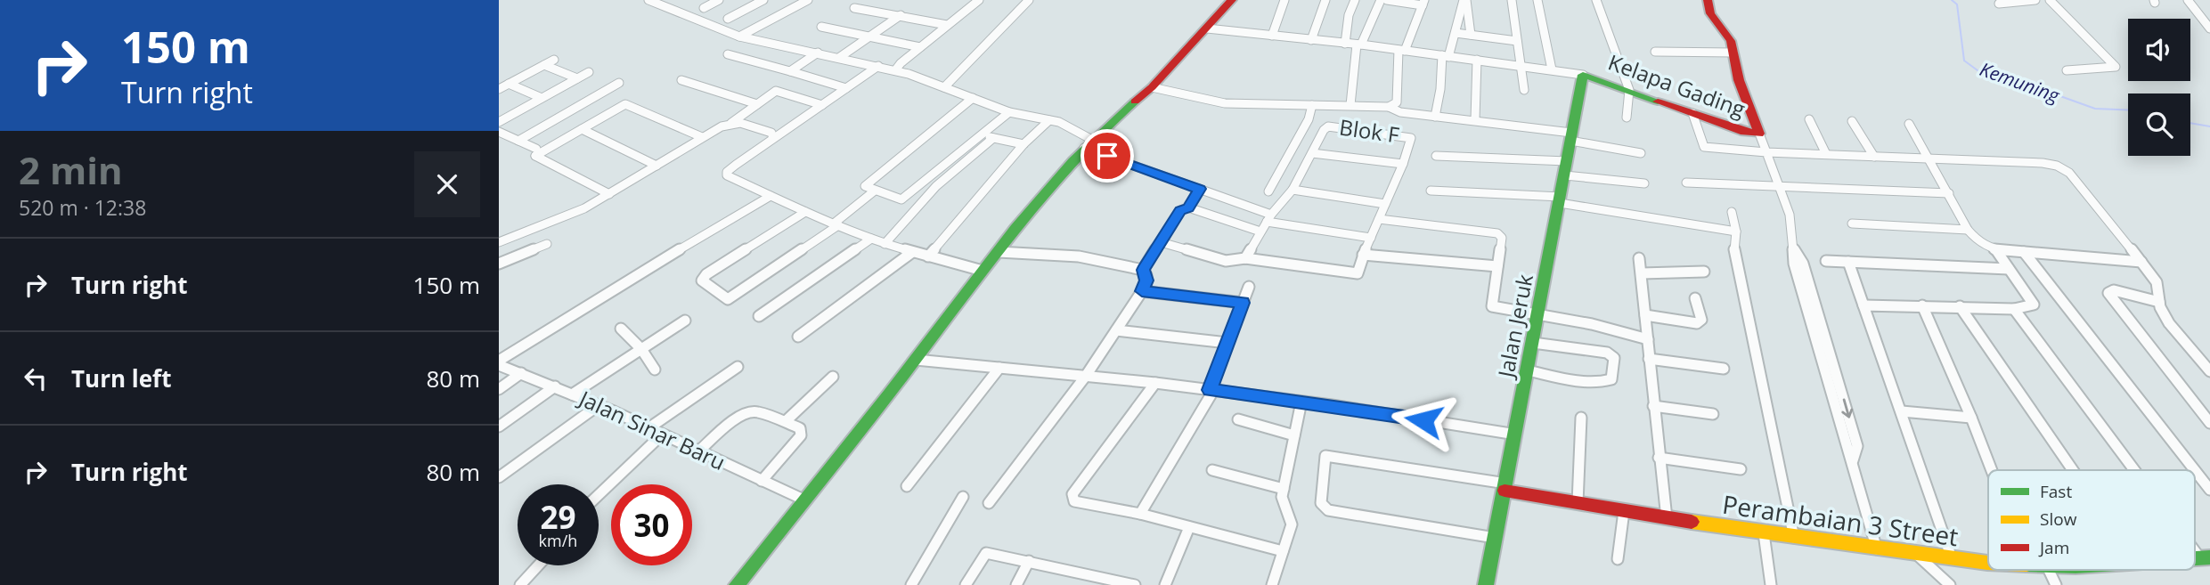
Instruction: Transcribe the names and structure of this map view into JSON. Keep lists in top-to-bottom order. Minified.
{"streets":{"street":["Kelapa Gading","Blok F","Jalan Jeruk","Jalan Sinar Baru","Perambaian 3 Street"]},"crossings":[["Kelapa Gading","Jalan Jeruk"],["Jalan Jeruk","Perambaian 3 Street"]],"water":["Kemuning"],"legend":["Fast","Slow","Jam"],"page":{"turn":["150 m","Turn right"],"heading":["2 min","520 m · 12:38"],"list":[{"name":"Turn right","value":"150 m"},{"name":"Turn left","value":"80 m"},{"name":"Turn right","value":"80 m"}],"speed":"29 km/h","limit":"30"}}
